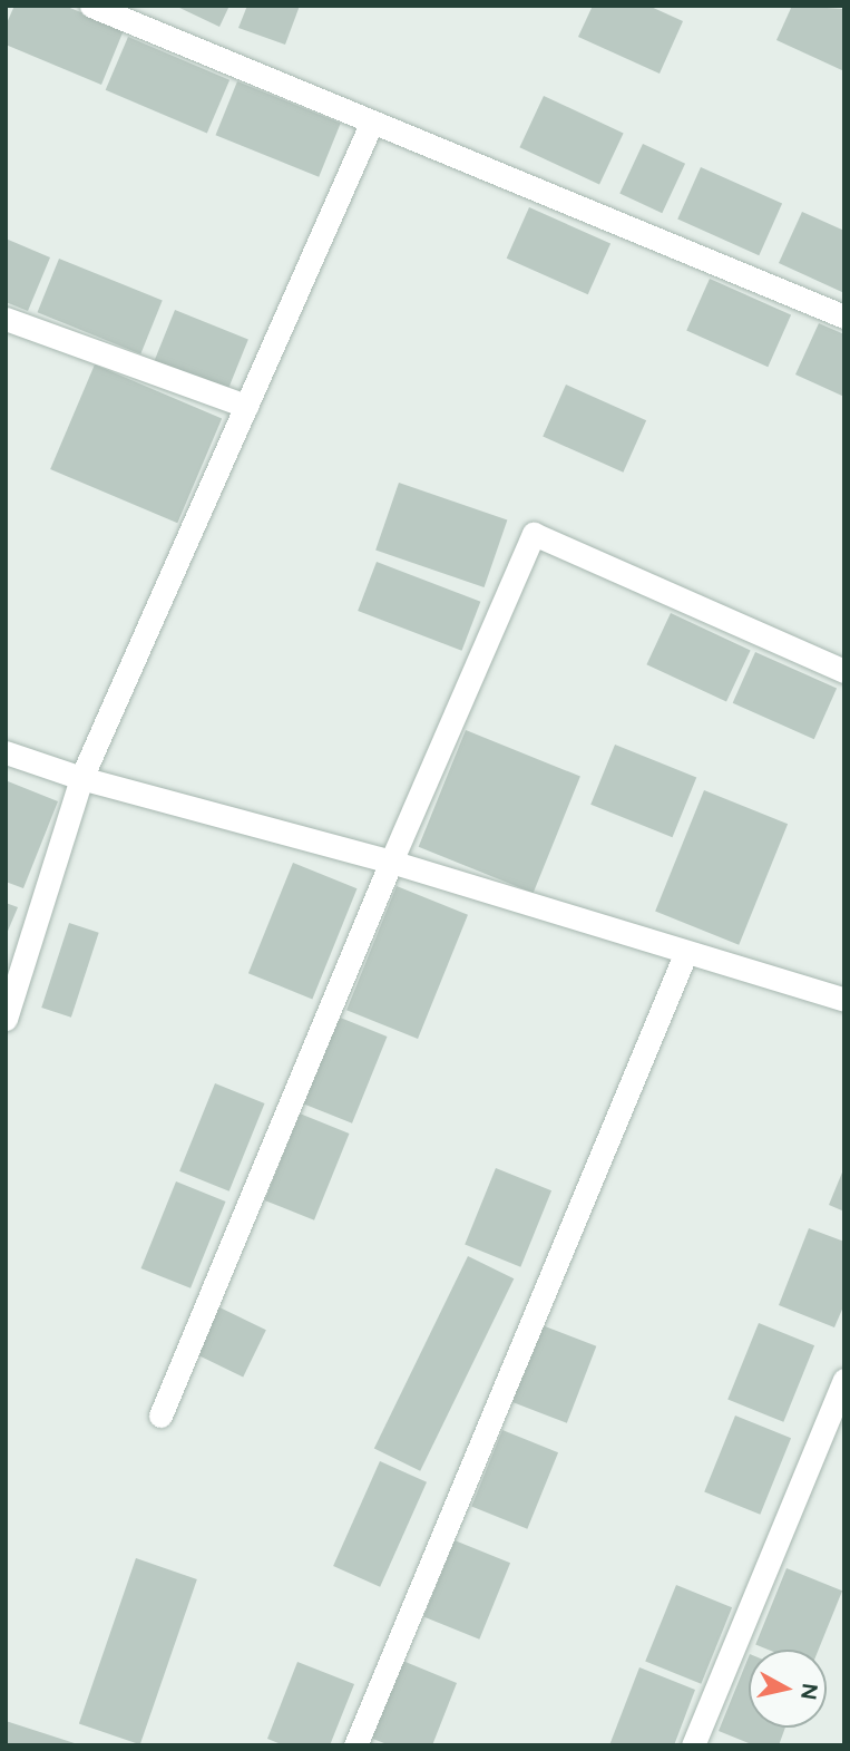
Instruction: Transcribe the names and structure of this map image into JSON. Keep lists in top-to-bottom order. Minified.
{"north":"right"}
